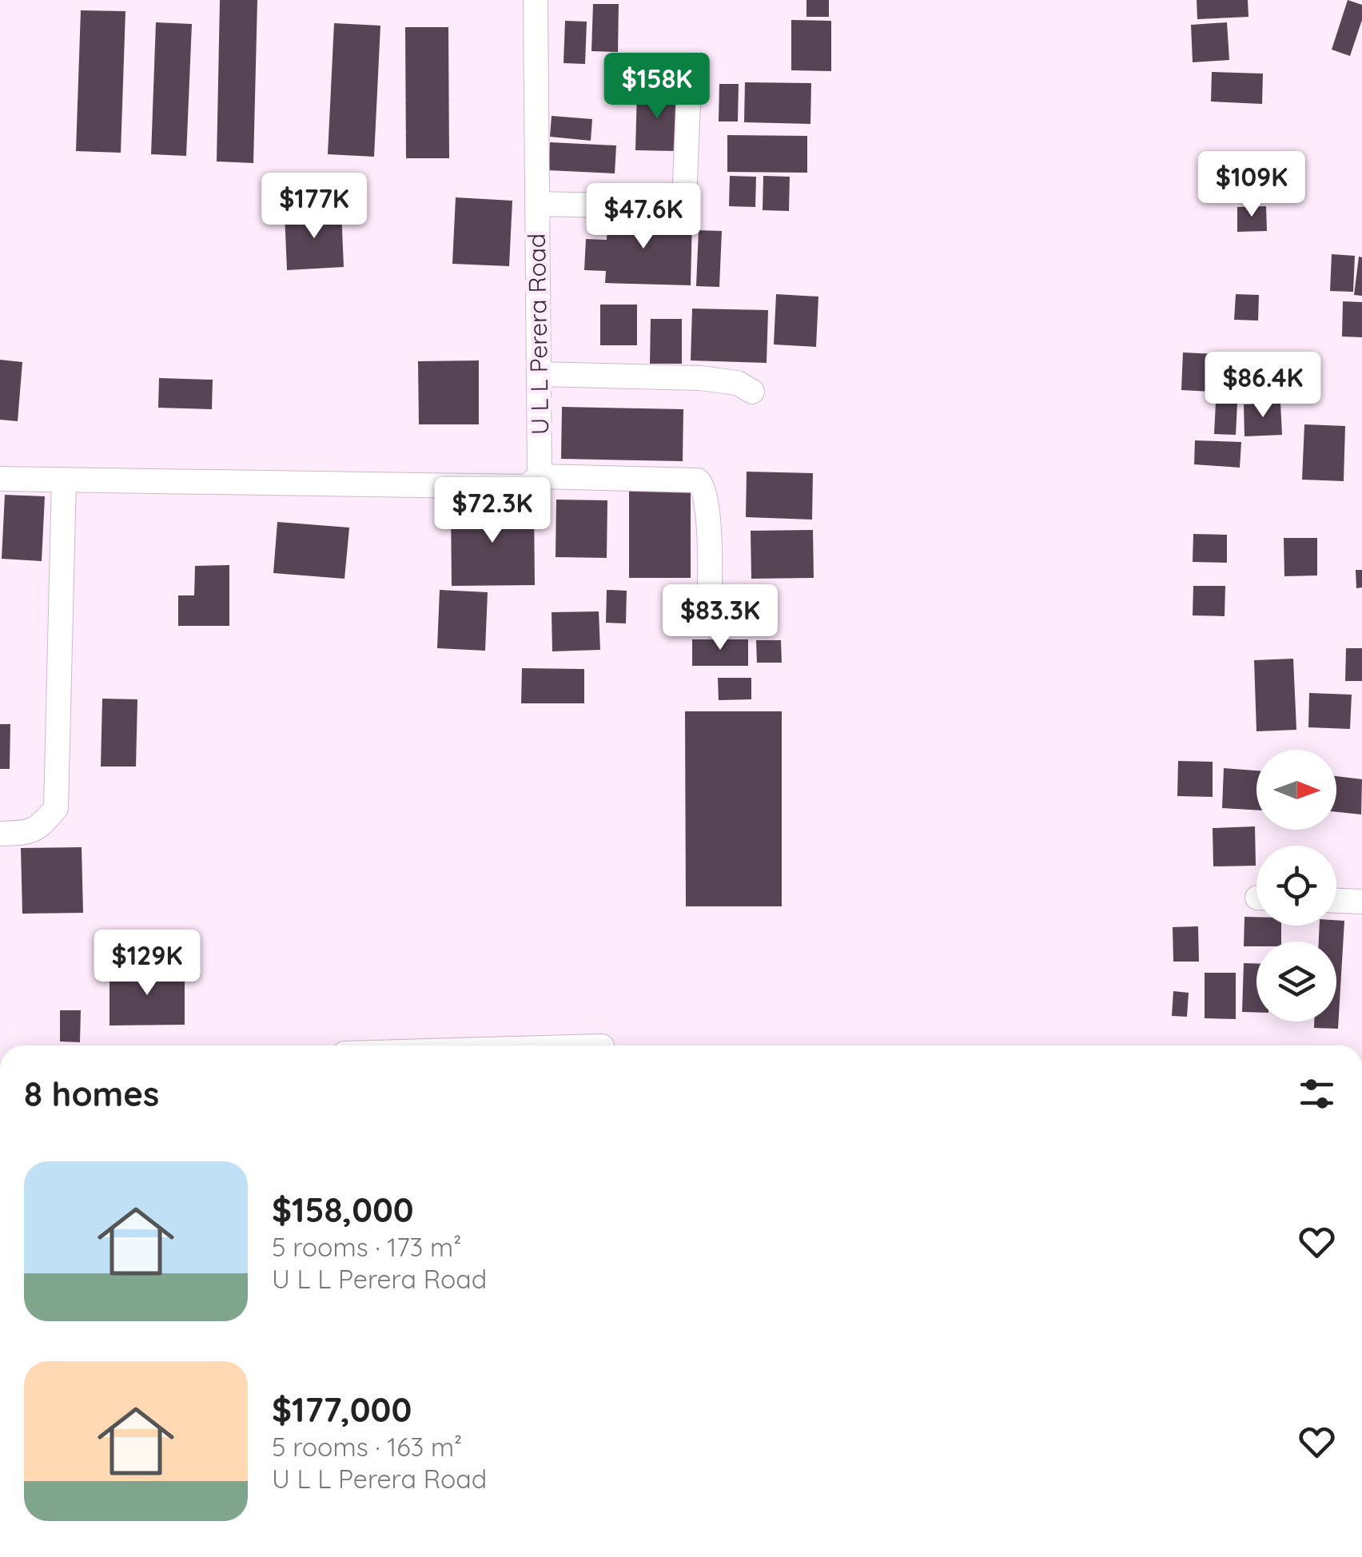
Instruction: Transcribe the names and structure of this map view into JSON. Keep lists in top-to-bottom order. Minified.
{"streets":{"street":["U L L Perera Road"]},"north":"right","page":{"price":["$158K","$109K","$177K","$47.6K","$86.4K","$72.3K","$83.3K","$129K"],"heading":"8 homes","list":[{"name":"$158,000","note":"5 rooms · 173 m² · U L L Perera Road"},{"name":"$177,000","note":"5 rooms · 163 m² · U L L Perera Road"}]}}
